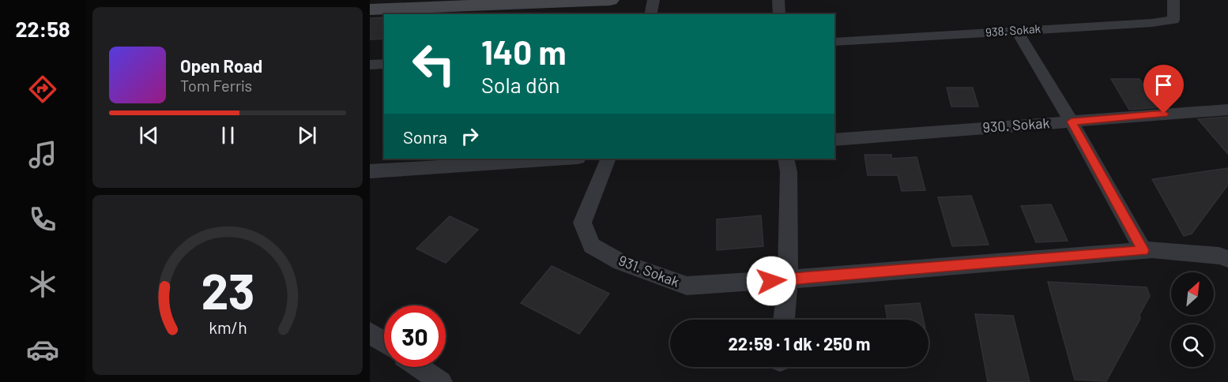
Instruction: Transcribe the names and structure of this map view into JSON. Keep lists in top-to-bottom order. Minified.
{"streets":{"street":["938. Sokak","930. Sokak","931. Sokak"]},"north":"top right","page":{"tabs":"22:58","turn":["140 m","Sola dön"],"song":["Open Road","Tom Ferris"],"then":"Sonra","limit":"30","trip":"22:59 · 1 dk · 250 m","gauge":["23","km/h"]}}
